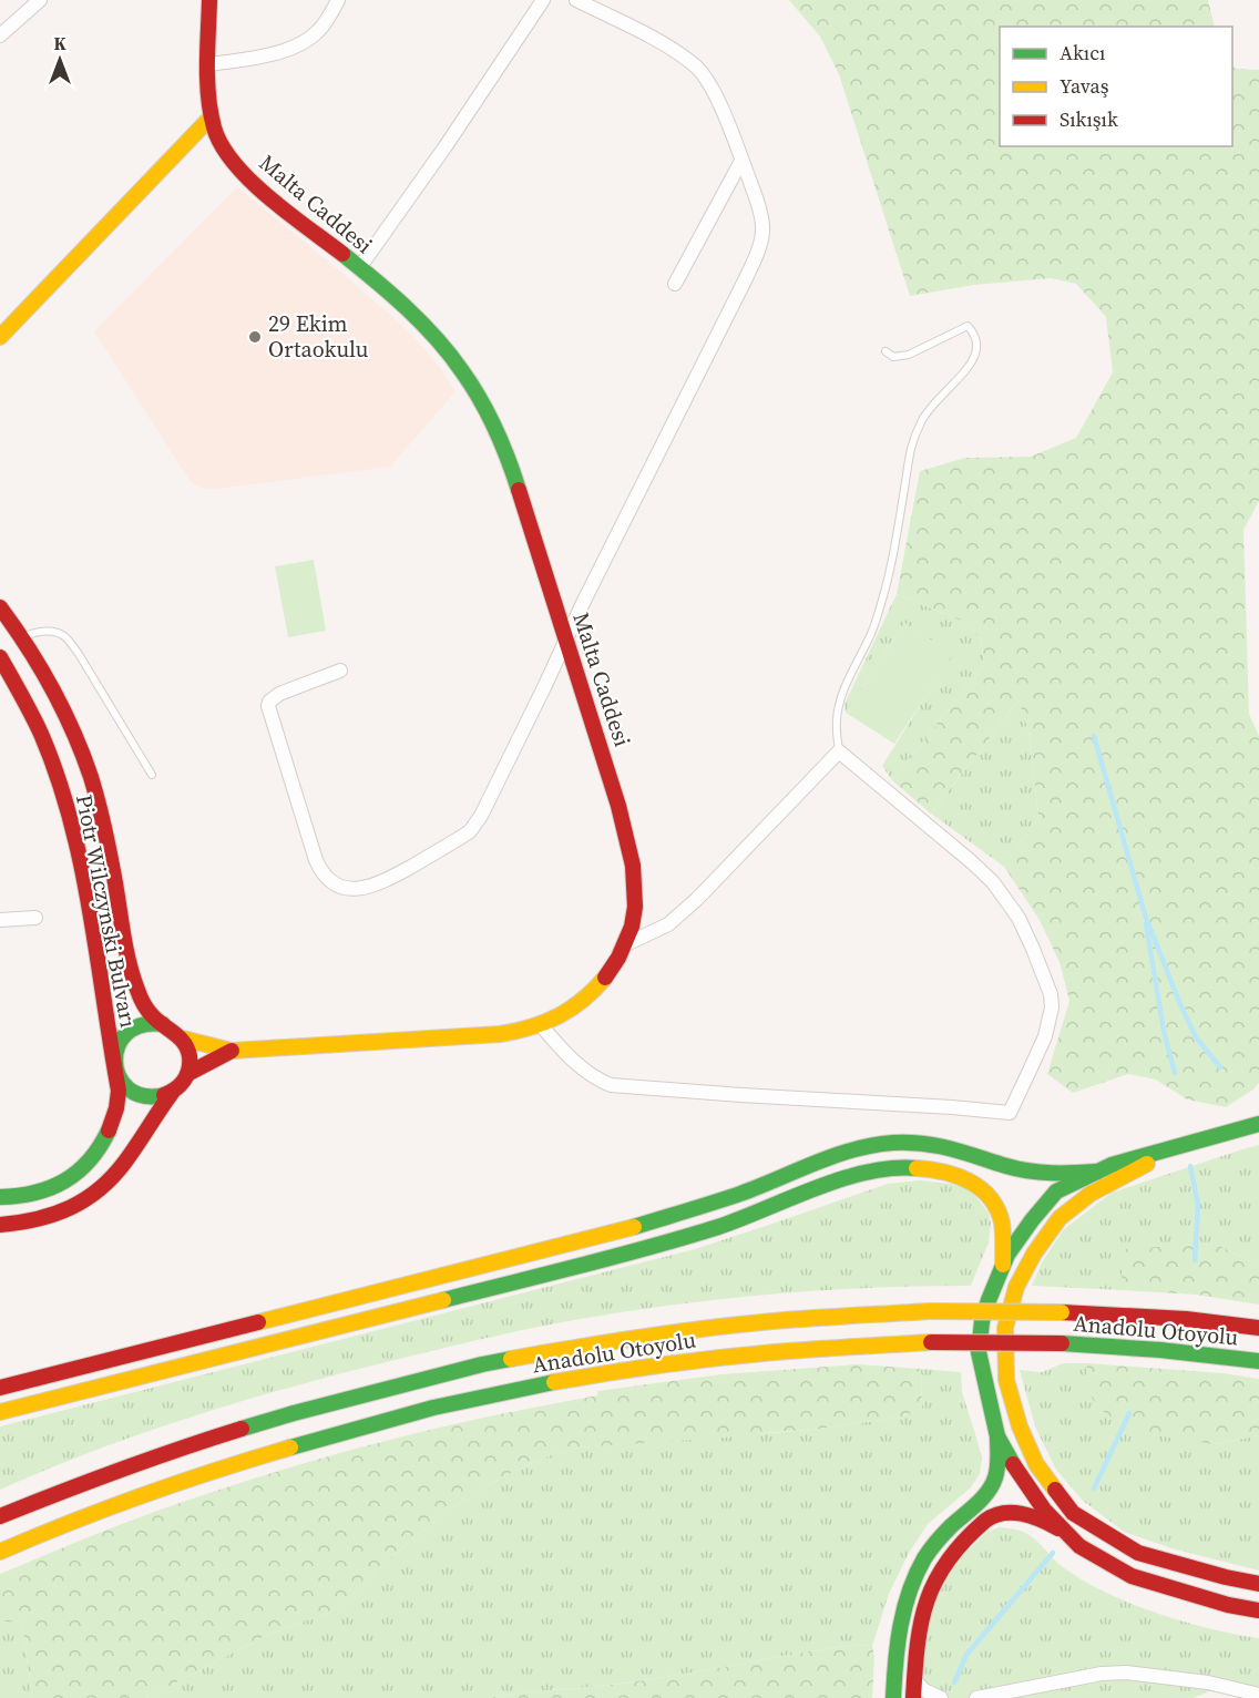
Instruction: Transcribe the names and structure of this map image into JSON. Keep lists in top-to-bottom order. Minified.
{"streets":{"main road":["Malta Caddesi","Piotr Wilczynski Bulvarı","Anadolu Otoyolu"]},"crossings":[["Malta Caddesi","Piotr Wilczynski Bulvarı"]],"places":["29 Ekim Ortaokulu"],"legend":["Akıcı","Yavaş","Sıkışık"],"north":"top"}
